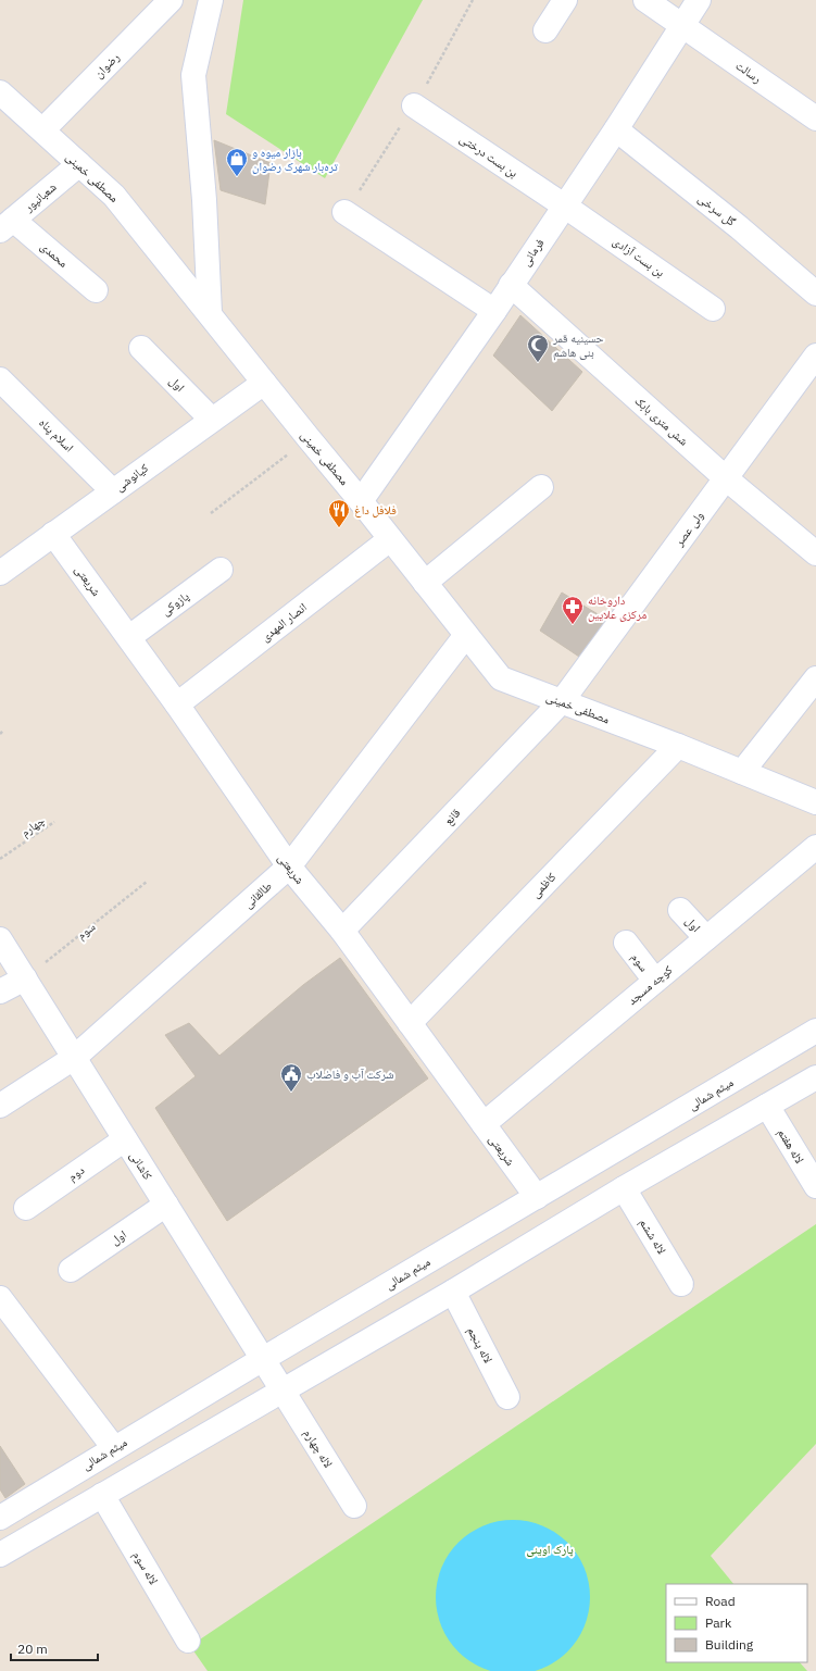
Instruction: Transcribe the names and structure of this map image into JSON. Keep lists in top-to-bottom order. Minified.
{"streets":{"street":["رضوان","رسالت","بن بست درختی","مصطفی خمینی","شعبانپور","گل سرخی","فرمانی","محمدی","بن بست آزادی","اول","شش متری بابک","اسلام پناه","کیانوشی","ولی عصر","شریعتی","پازوکی","انصار المهدی","قانع","کاظمی","طالقانی","سوم","کوچه مسجد","میثم شمالی","لاله هفتم","کاشانی","دوم","لاله ششم","لاله پنجم","لاله چهارم","لاله سوم"],"path":["چهارم"]},"crossings":[["رضوان","مصطفی خمینی"],["رسالت","فرمانی"],["بن بست درختی","فرمانی"],["بن بست درختی","بن بست آزادی"],["مصطفی خمینی","شعبانپور"],["مصطفی خمینی","فرمانی"],["مصطفی خمینی","کیانوشی"],["مصطفی خمینی","ولی عصر"],["مصطفی خمینی","انصار المهدی"],["مصطفی خمینی","قانع"],["مصطفی خمینی","کاظمی"],["مصطفی خمینی","طالقانی"],["شعبانپور","محمدی"],["گل سرخی","فرمانی"],["فرمانی","بن بست آزادی"],["فرمانی","شش متری بابک"],["اول","کیانوشی"],["اول","کوچه مسجد"],["اول","کاشانی"],["شش متری بابک","ولی عصر"],["اسلام پناه","کیانوشی"],["کیانوشی","شریعتی"],["ولی عصر","قانع"],["شریعتی","پازوکی"],["شریعتی","انصار المهدی"],["شریعتی","قانع"],["شریعتی","کاظمی"],["شریعتی","طالقانی"],["شریعتی","کوچه مسجد"],["شریعتی","میثم شمالی"],["طالقانی","کاشانی"],["سوم","کوچه مسجد"],["سوم","کاشانی"],["میثم شمالی","کاشانی"],["کاشانی","دوم"],["کاشانی","لاله چهارم"]],"parks":["پارک اوینی"],"places":{"shop":["بازار میوه و تره‌بار شهرک رضوان"],"mosque":["حسینیه قمر بنی هاشم"],"restaurant":["فلافل داغ"],"pharmacy":["داروخانه مرکزی علایین"],"public building":["شرکت آب و فاضلاب"]},"legend":["Road","Park","Building"],"scale_bar":"20 m"}
